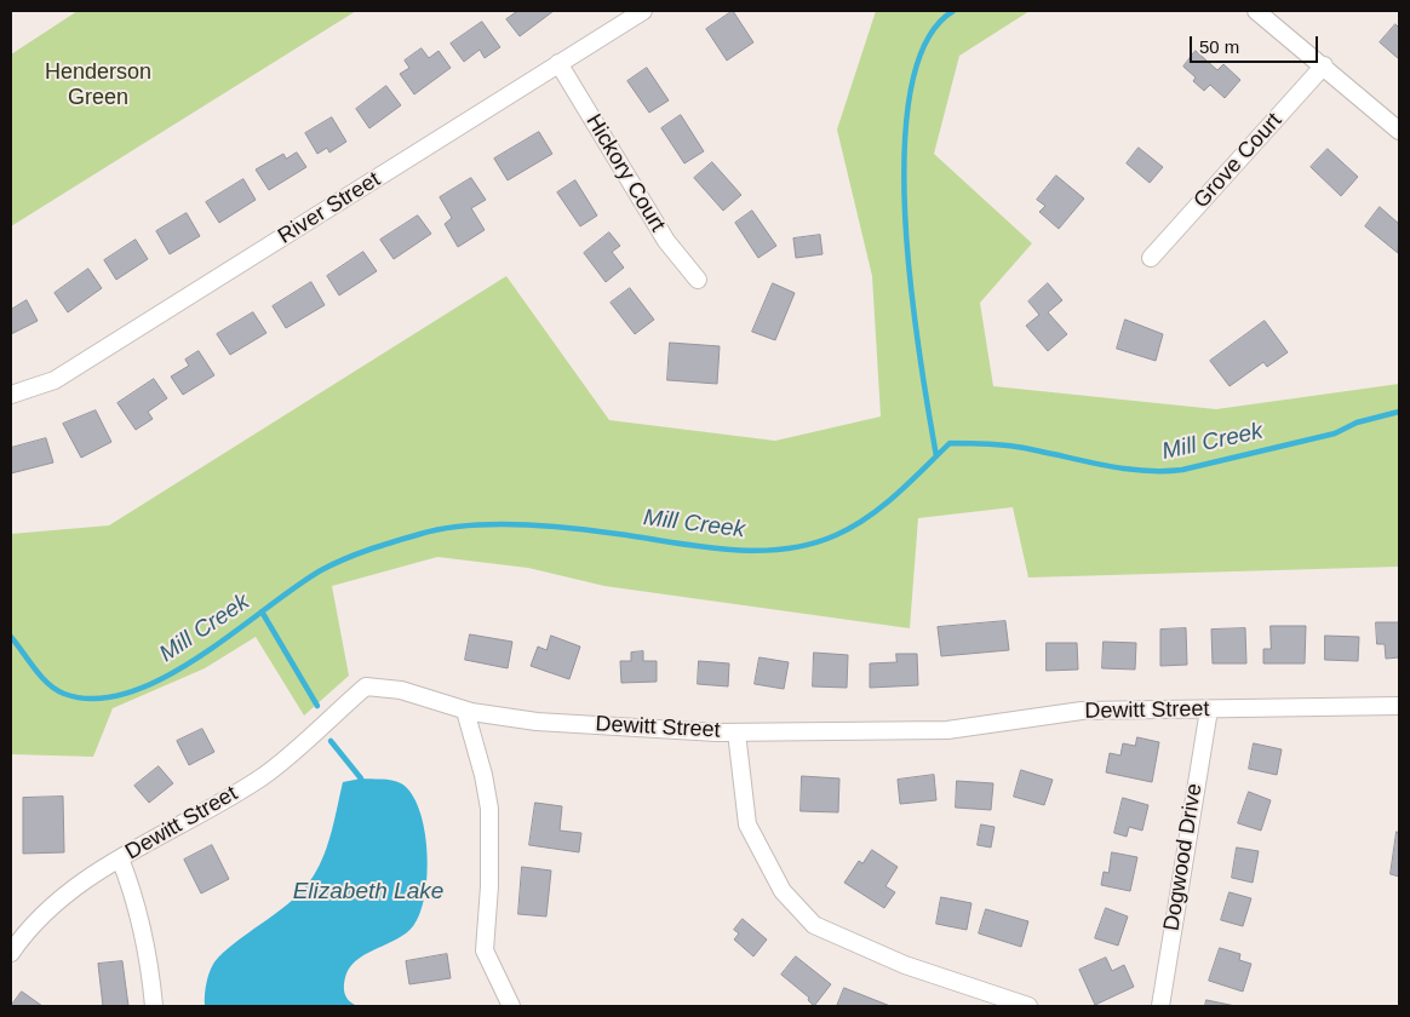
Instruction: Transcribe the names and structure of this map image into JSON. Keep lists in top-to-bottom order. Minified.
{"streets":{"street":["Grove Court","Hickory Court","River Street","Dewitt Street","Dogwood Drive"]},"crossings":[["Hickory Court","River Street"],["Dewitt Street","Dogwood Drive"]],"water":["Mill Creek","Elizabeth Lake"],"parks":["Henderson Green"],"scale_bar":"50 m"}
